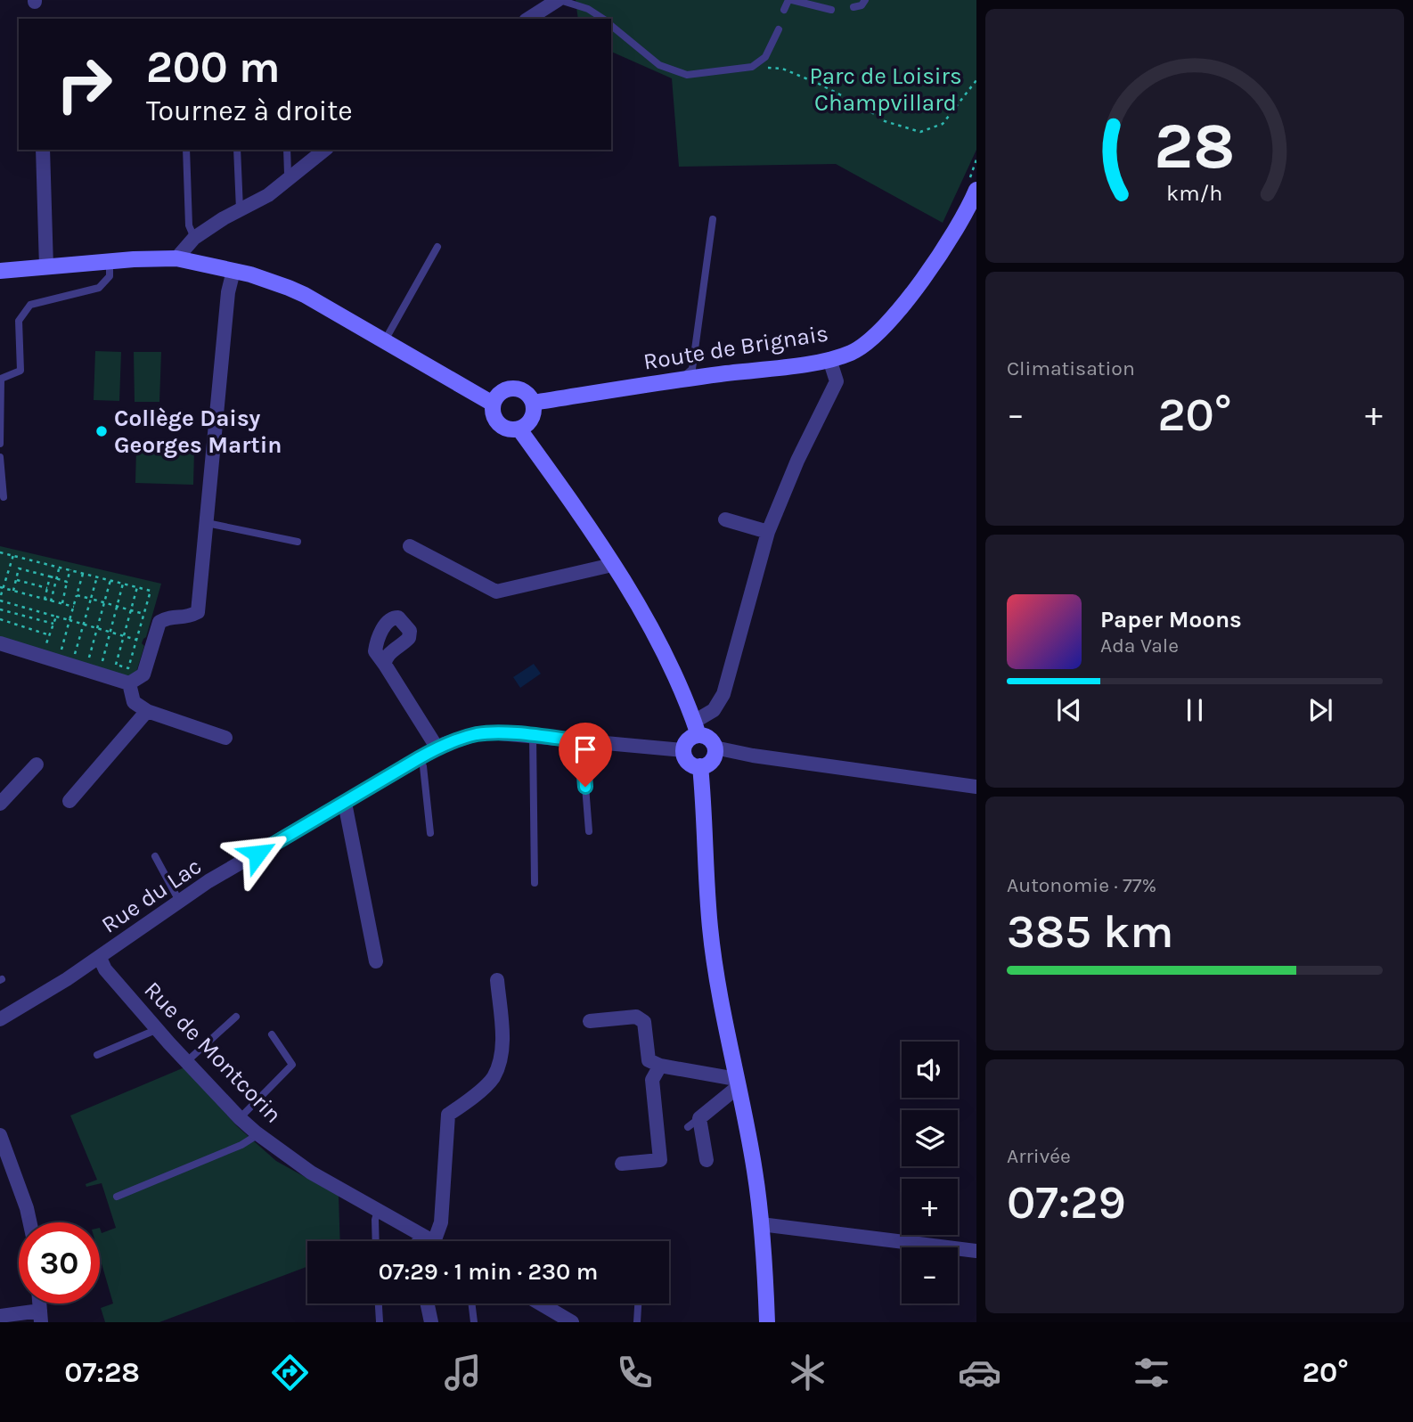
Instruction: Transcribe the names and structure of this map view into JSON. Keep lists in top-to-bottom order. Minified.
{"streets":{"street":["Route de Brignais","Rue du Lac","Rue de Montcorin"]},"crossings":[["Rue du Lac","Rue de Montcorin"]],"parks":["Parc de Loisirs Champvillard"],"places":["Collège Daisy Georges Martin"],"page":{"turn":["200 m","Tournez à droite"],"tile":["Climatisation",["Autonomie · 77%","385 km"],["Arrivée","07:29"]],"heat":["−","20°","+"],"song":["Paper Moons","Ada Vale"],"map_buttons":["+","−"],"limit":"30","trip":"07:29 · 1 min · 230 m","tabs":["07:28","20°"],"gauge":["28","km/h"]}}
